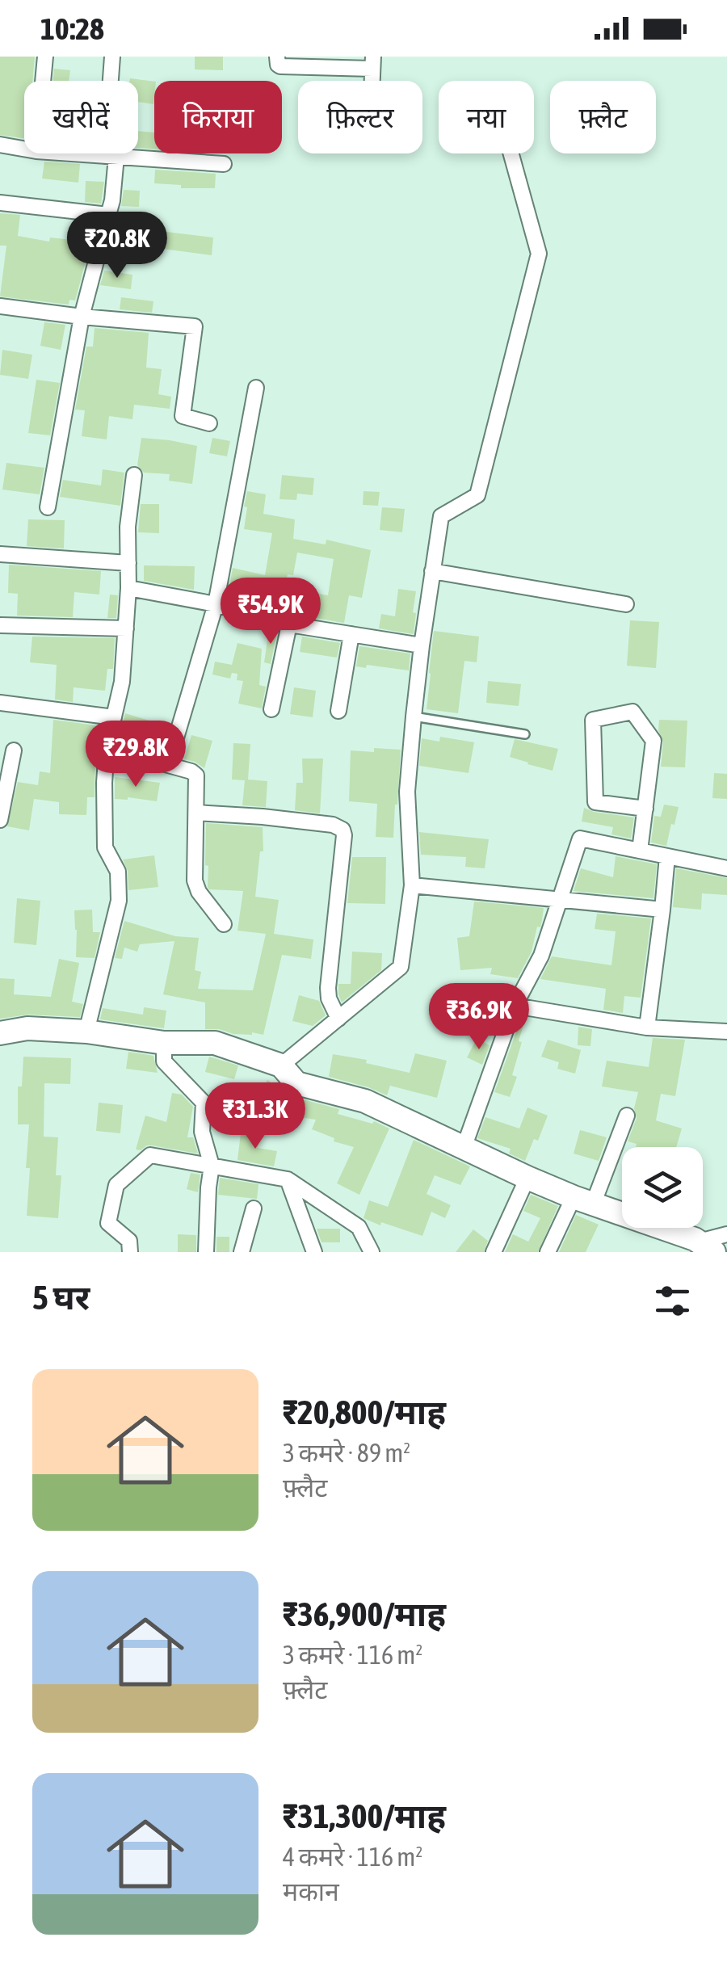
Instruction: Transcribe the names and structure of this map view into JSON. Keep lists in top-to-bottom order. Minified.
{"page":{"status":"10:28","chip":["खरीदें","किराया","फ़िल्टर","नया","फ़्लैट"],"price":["₹20.8K","₹54.9K","₹29.8K","₹36.9K","₹31.3K"],"heading":"5 घर","list":[{"name":"₹20,800/माह","note":"3 कमरे · 89 m² · फ़्लैट"},{"name":"₹36,900/माह","note":"3 कमरे · 116 m² · फ़्लैट"},{"name":"₹31,300/माह","note":"4 कमरे · 116 m² · मकान"}]}}
